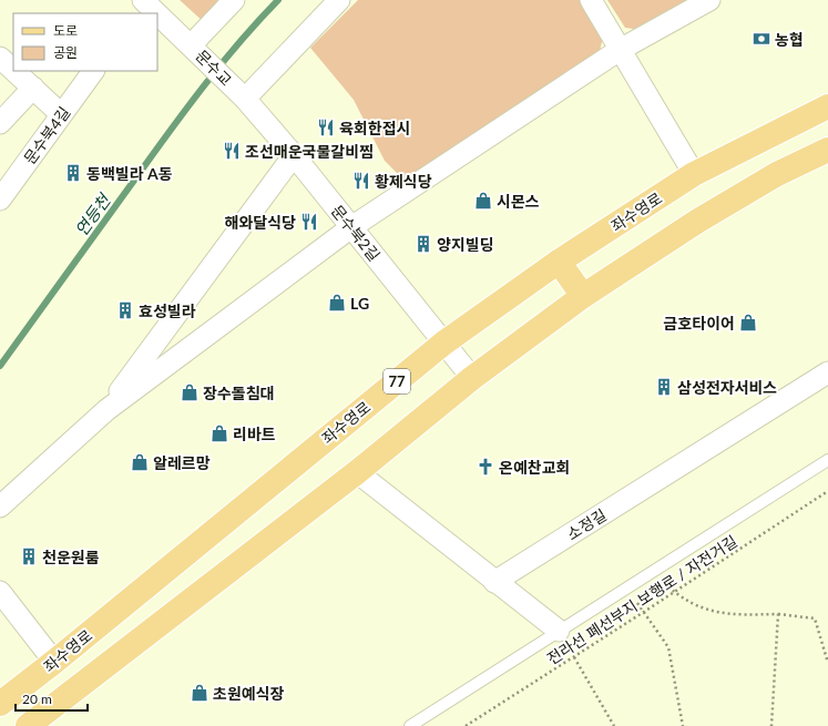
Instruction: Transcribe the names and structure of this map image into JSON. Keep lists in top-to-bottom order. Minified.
{"streets":{"main road":["좌수영로","77"],"street":["문수교","문수북4길","문수북2길","소정길"],"path":["전라선 폐선부지 보행로 / 자전거길"]},"crossings":[["문수교","문수북2길"],["좌수영로","문수북2길"]],"water":["연등천"],"places":{"bank":["농협"],"restaurant":["육회한접시","조선매운국물갈비찜","황제식당","해와달식당"],"building":["동백빌라 A동","양지빌딩","효성빌라","삼성전자서비스","천운원룸"],"shop":["시몬스","LG","금호타이어","장수돌침대","리바트","알레르망","초원예식장"],"church":["온예찬교회"]},"legend":["도로","공원"],"scale_bar":"20 m"}
